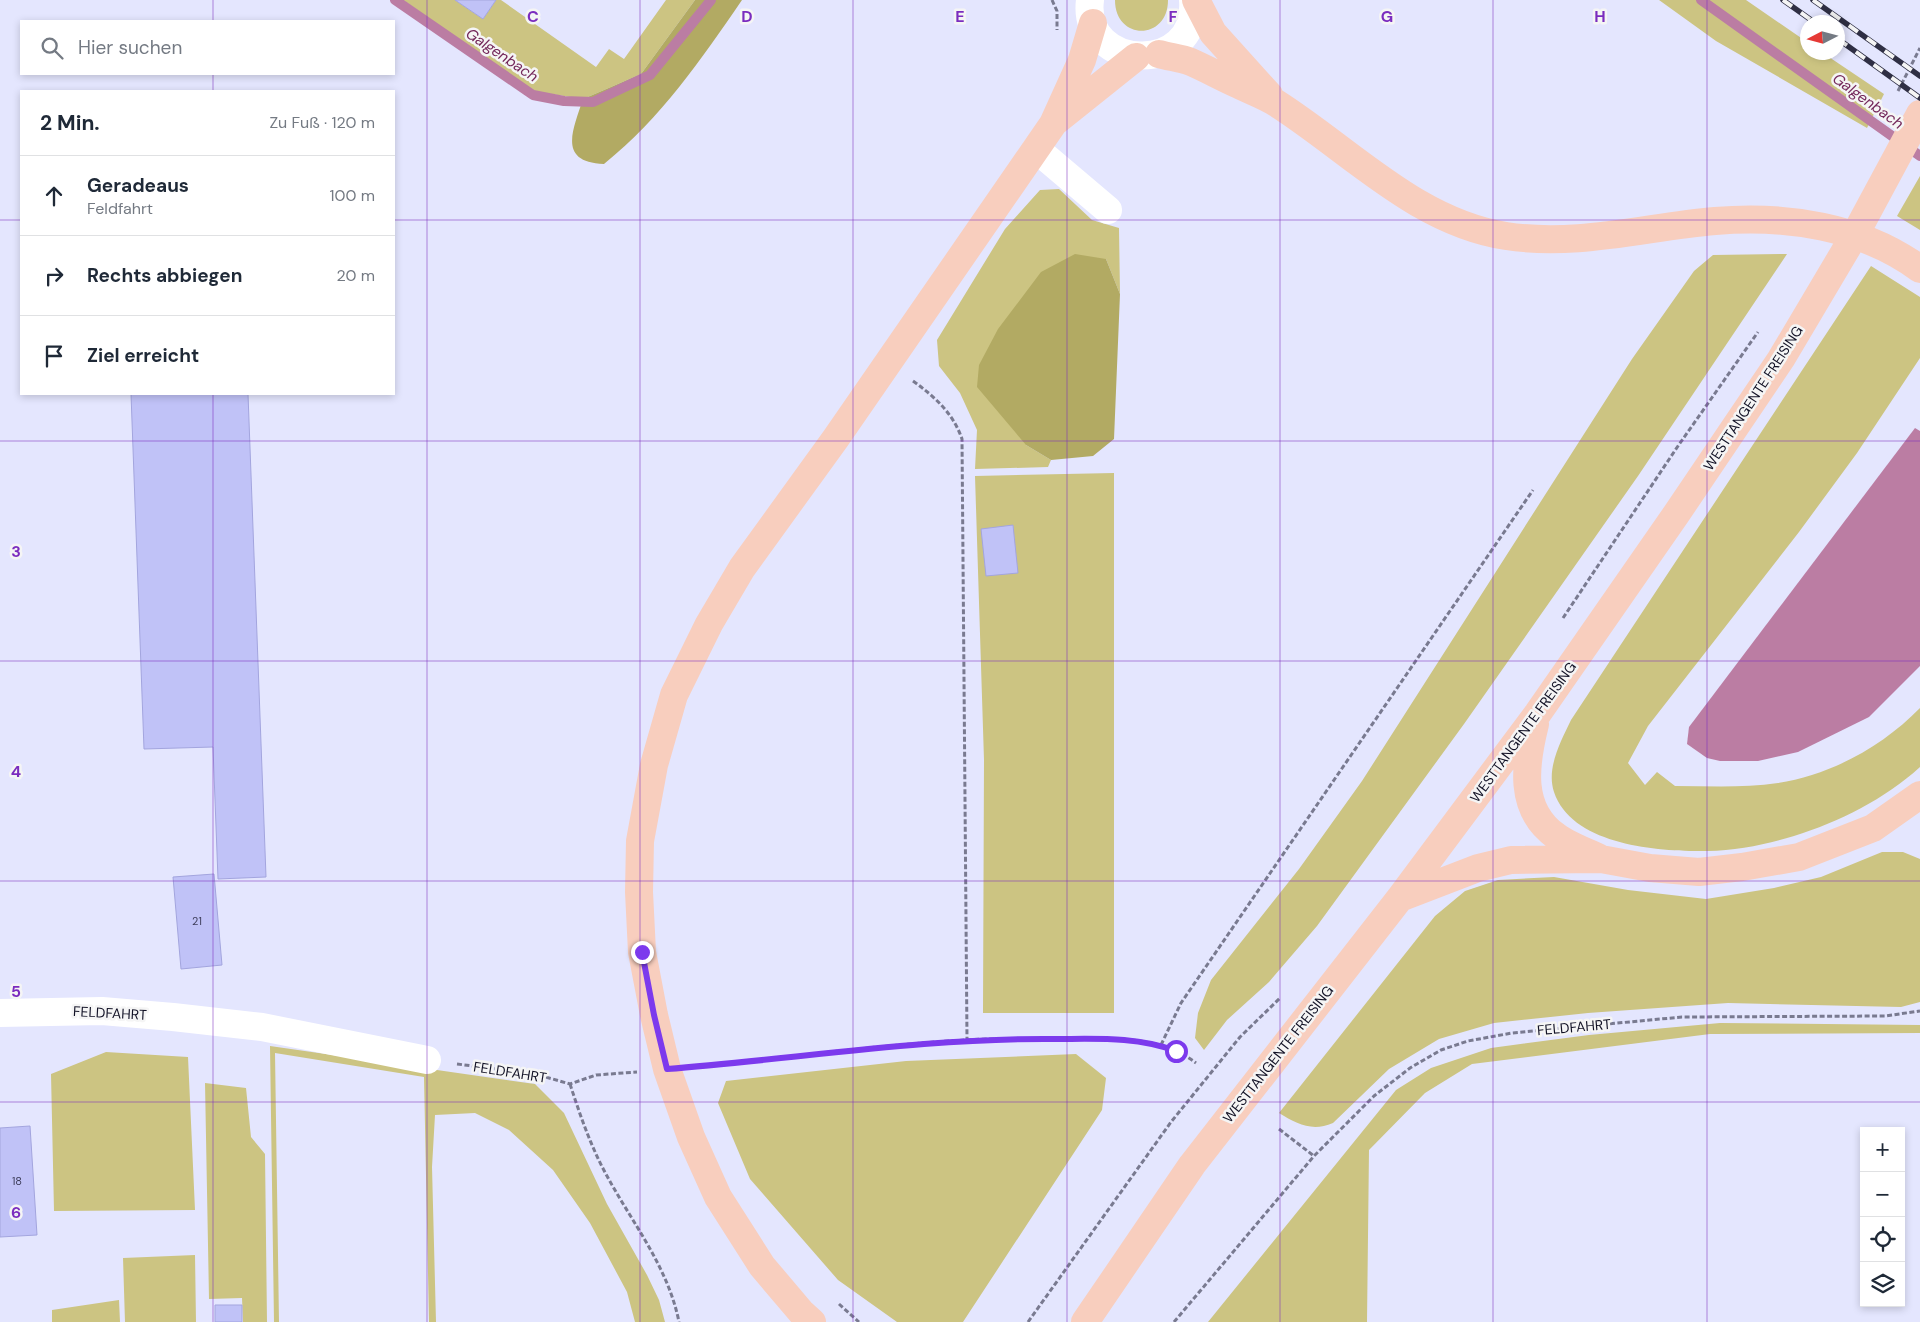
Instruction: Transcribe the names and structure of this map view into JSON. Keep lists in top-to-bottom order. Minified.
{"streets":{"main road":["WESTTANGENTE FREISING"],"street":["FELDFAHRT"]},"water":["Galgenbach"],"house_numbers":["21","18"],"north":"left","page":{"search":"Hier suchen","heading":["2 Min.","Zu Fuß · 120 m"],"list":[["Geradeaus","Feldfahrt","100 m"],["Rechts abbiegen","20 m"],"Ziel erreicht"],"map_buttons":["+","−"]},"grid":{"columns":["C","D","E","F","G","H"],"rows":["3","4","5","6"]}}
